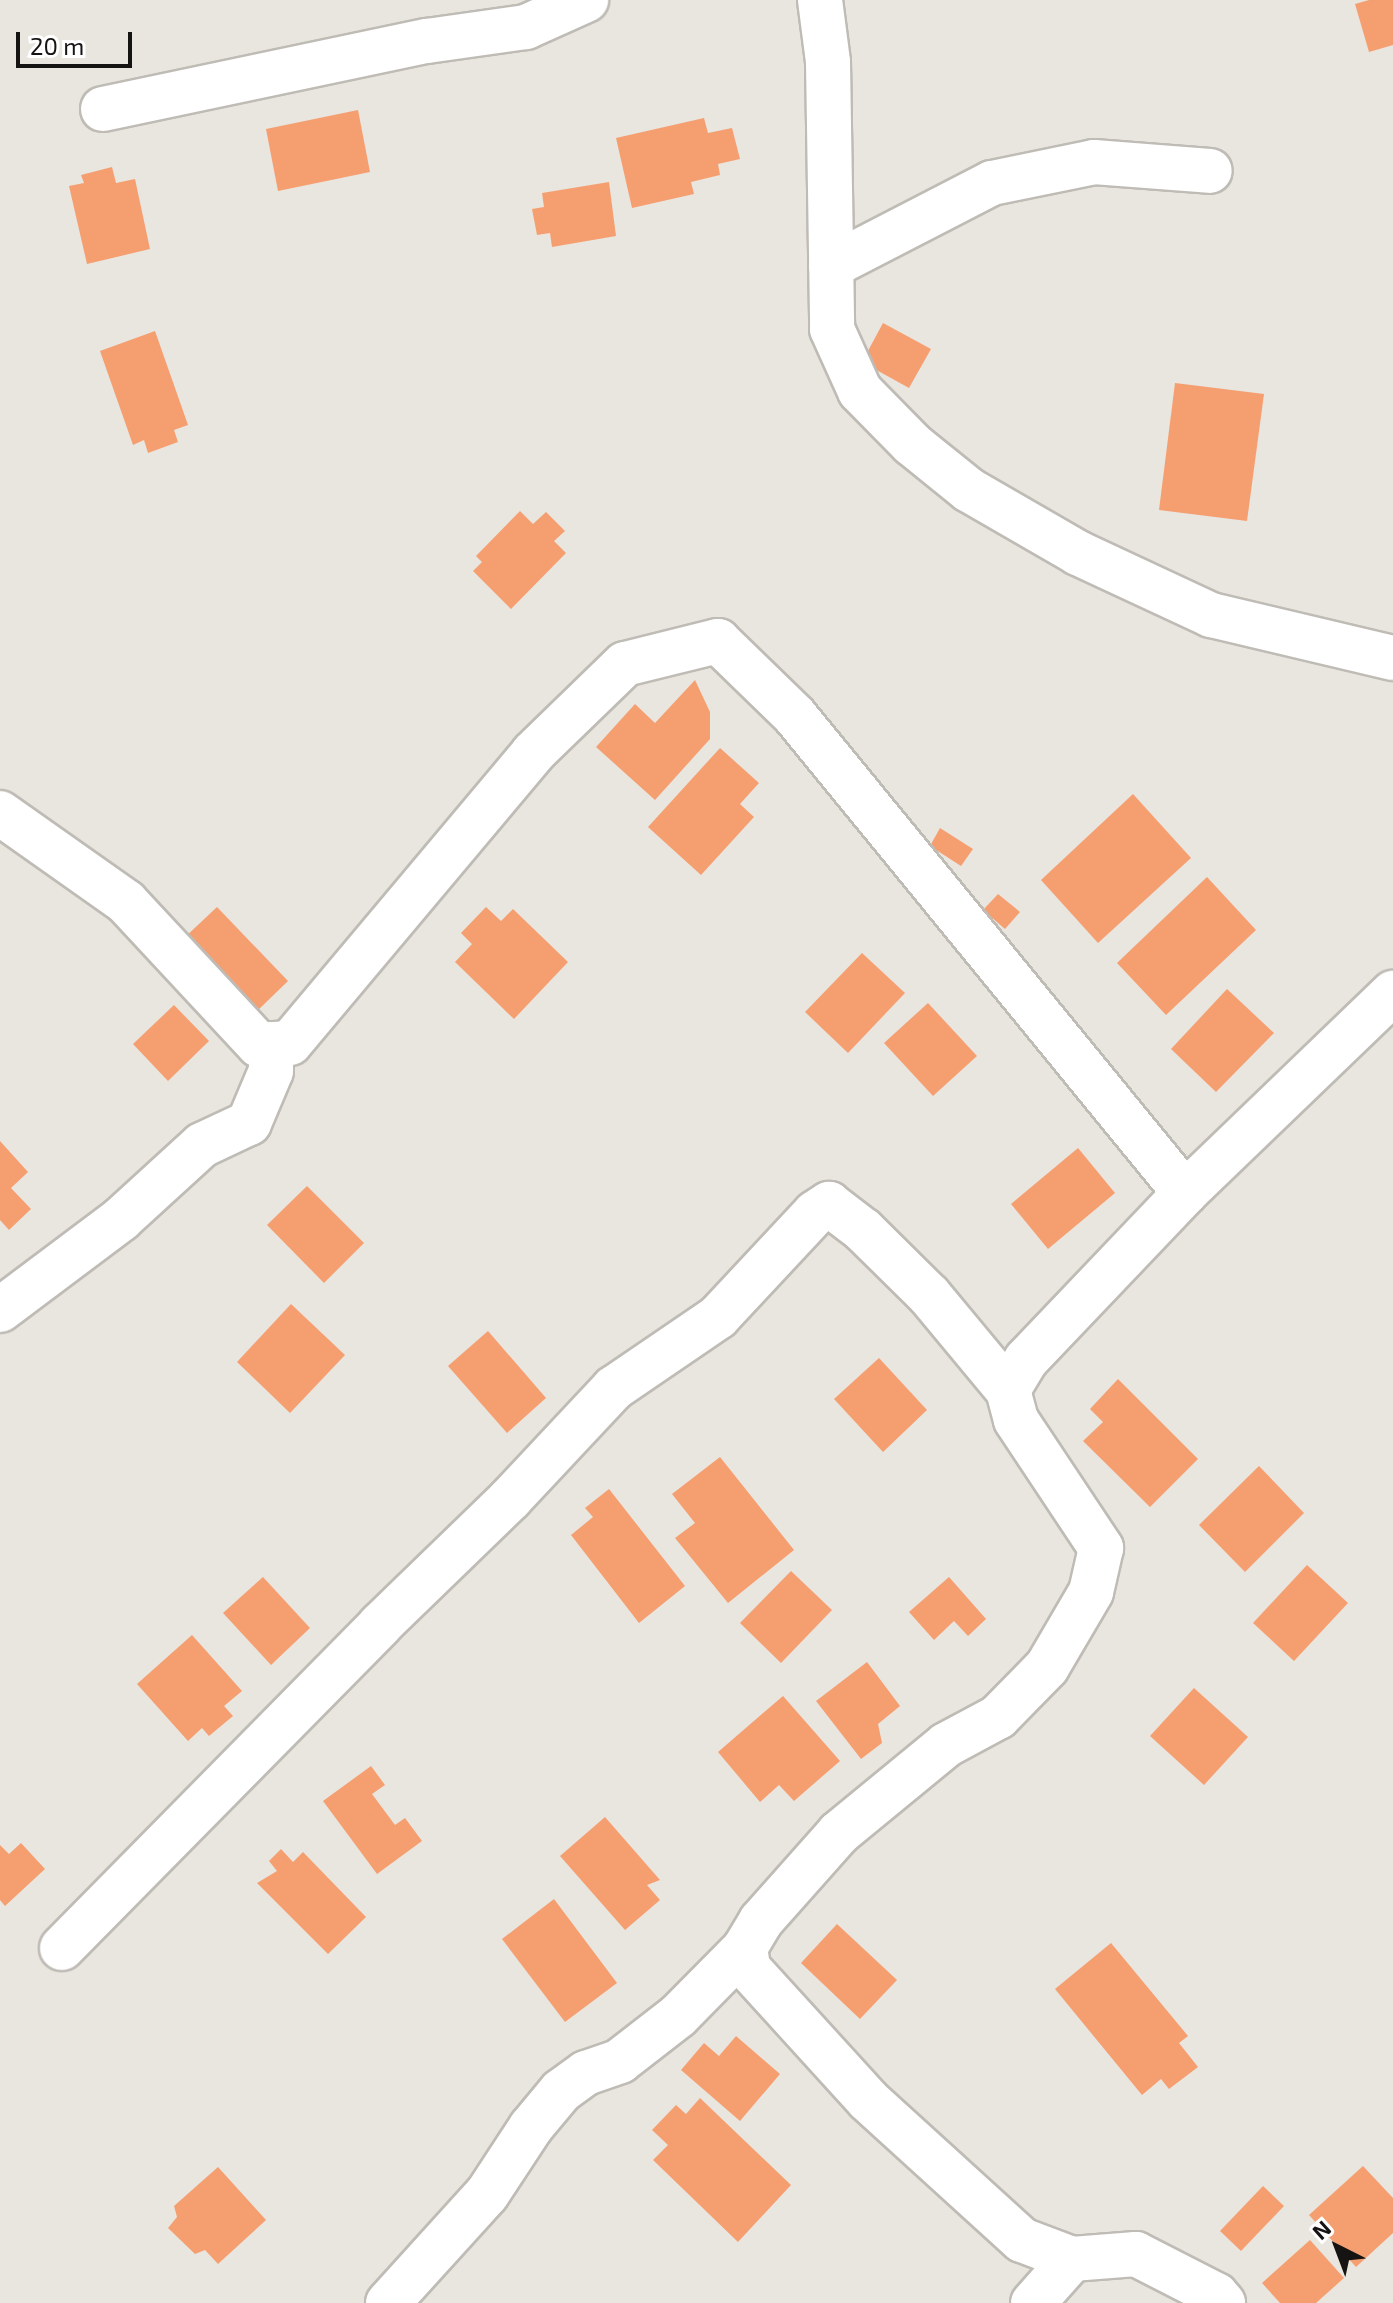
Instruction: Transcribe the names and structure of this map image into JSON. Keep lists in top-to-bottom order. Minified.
{"scale_bar":"20 m","north":"top left"}
